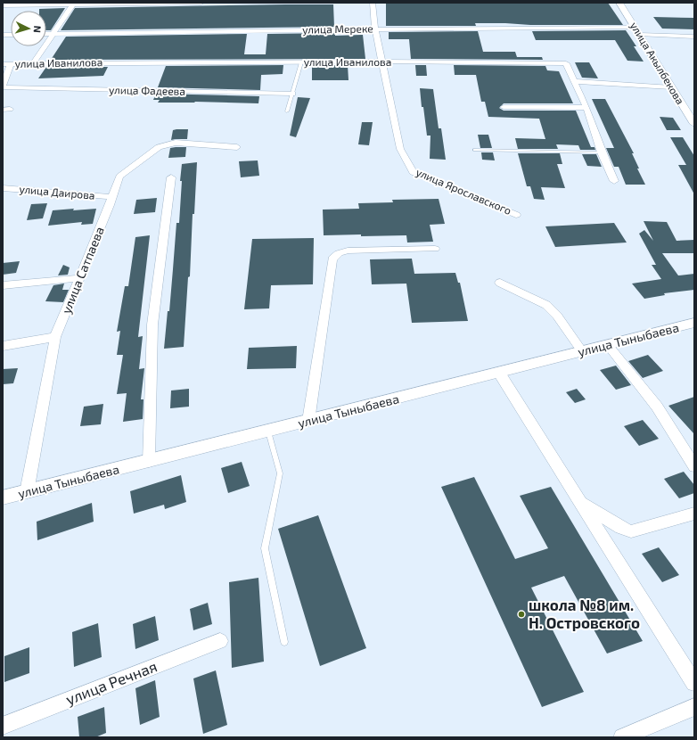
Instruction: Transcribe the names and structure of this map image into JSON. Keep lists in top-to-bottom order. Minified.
{"streets":{"street":["улица Мереке","улица Иванилова","улица Акылбекова","улица Фадеева","улица Ярославского","улица Даирова","улица Сатпаева","улица Тыныбаева","улица Речная"]},"crossings":[["улица Мереке","улица Акылбекова"],["улица Мереке","улица Ярославского"],["улица Иванилова","улица Фадеева"],["улица Иванилова","улица Ярославского"],["улица Даирова","улица Сатпаева"],["улица Сатпаева","улица Тыныбаева"]],"places":["школа №8 им. Н. Островского"],"north":"right"}
